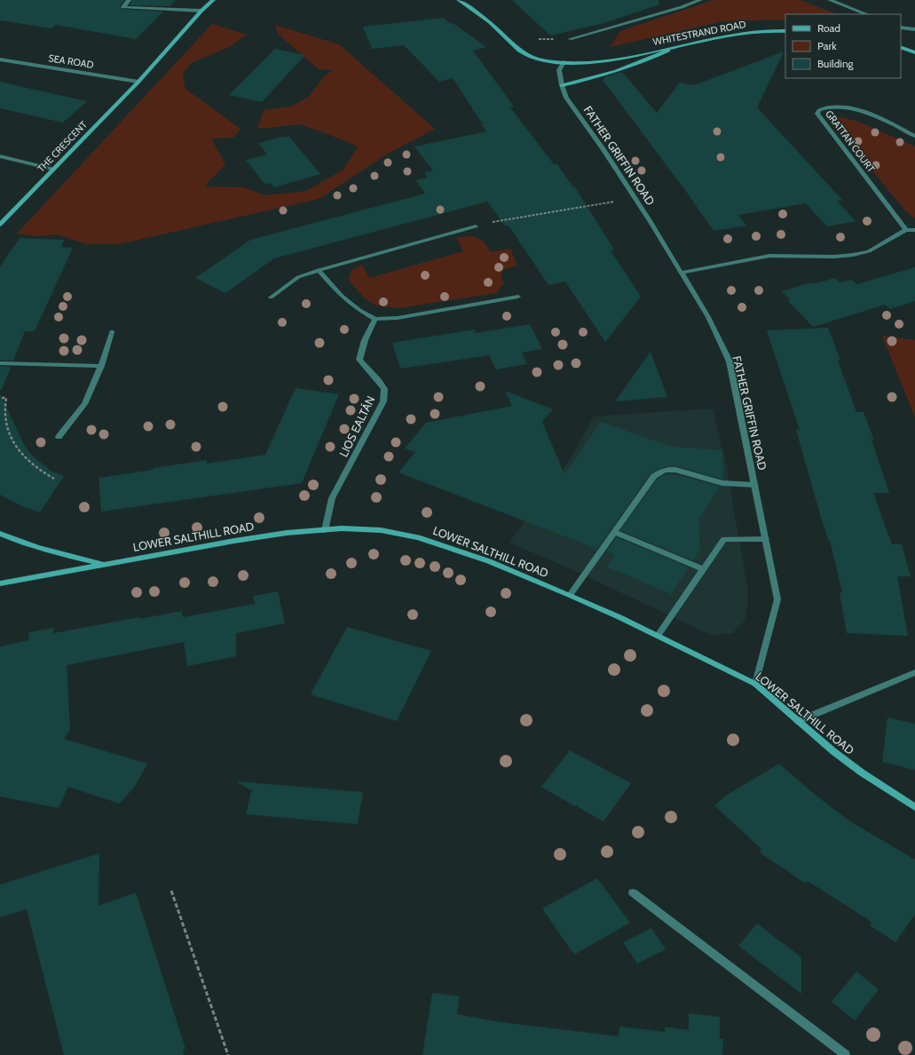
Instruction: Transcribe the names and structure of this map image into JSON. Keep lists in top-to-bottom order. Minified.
{"streets":{"main road":["WHITESTRAND ROAD","THE CRESCENT","LOWER SALTHILL ROAD"],"street":["SEA ROAD","GRATTAN COURT","FATHER GRIFFIN ROAD","LIOS EALTÁN"]},"crossings":[["WHITESTRAND ROAD","FATHER GRIFFIN ROAD"],["SEA ROAD","THE CRESCENT"],["FATHER GRIFFIN ROAD","LOWER SALTHILL ROAD"],["LIOS EALTÁN","LOWER SALTHILL ROAD"]],"legend":["Road","Park","Building"]}
